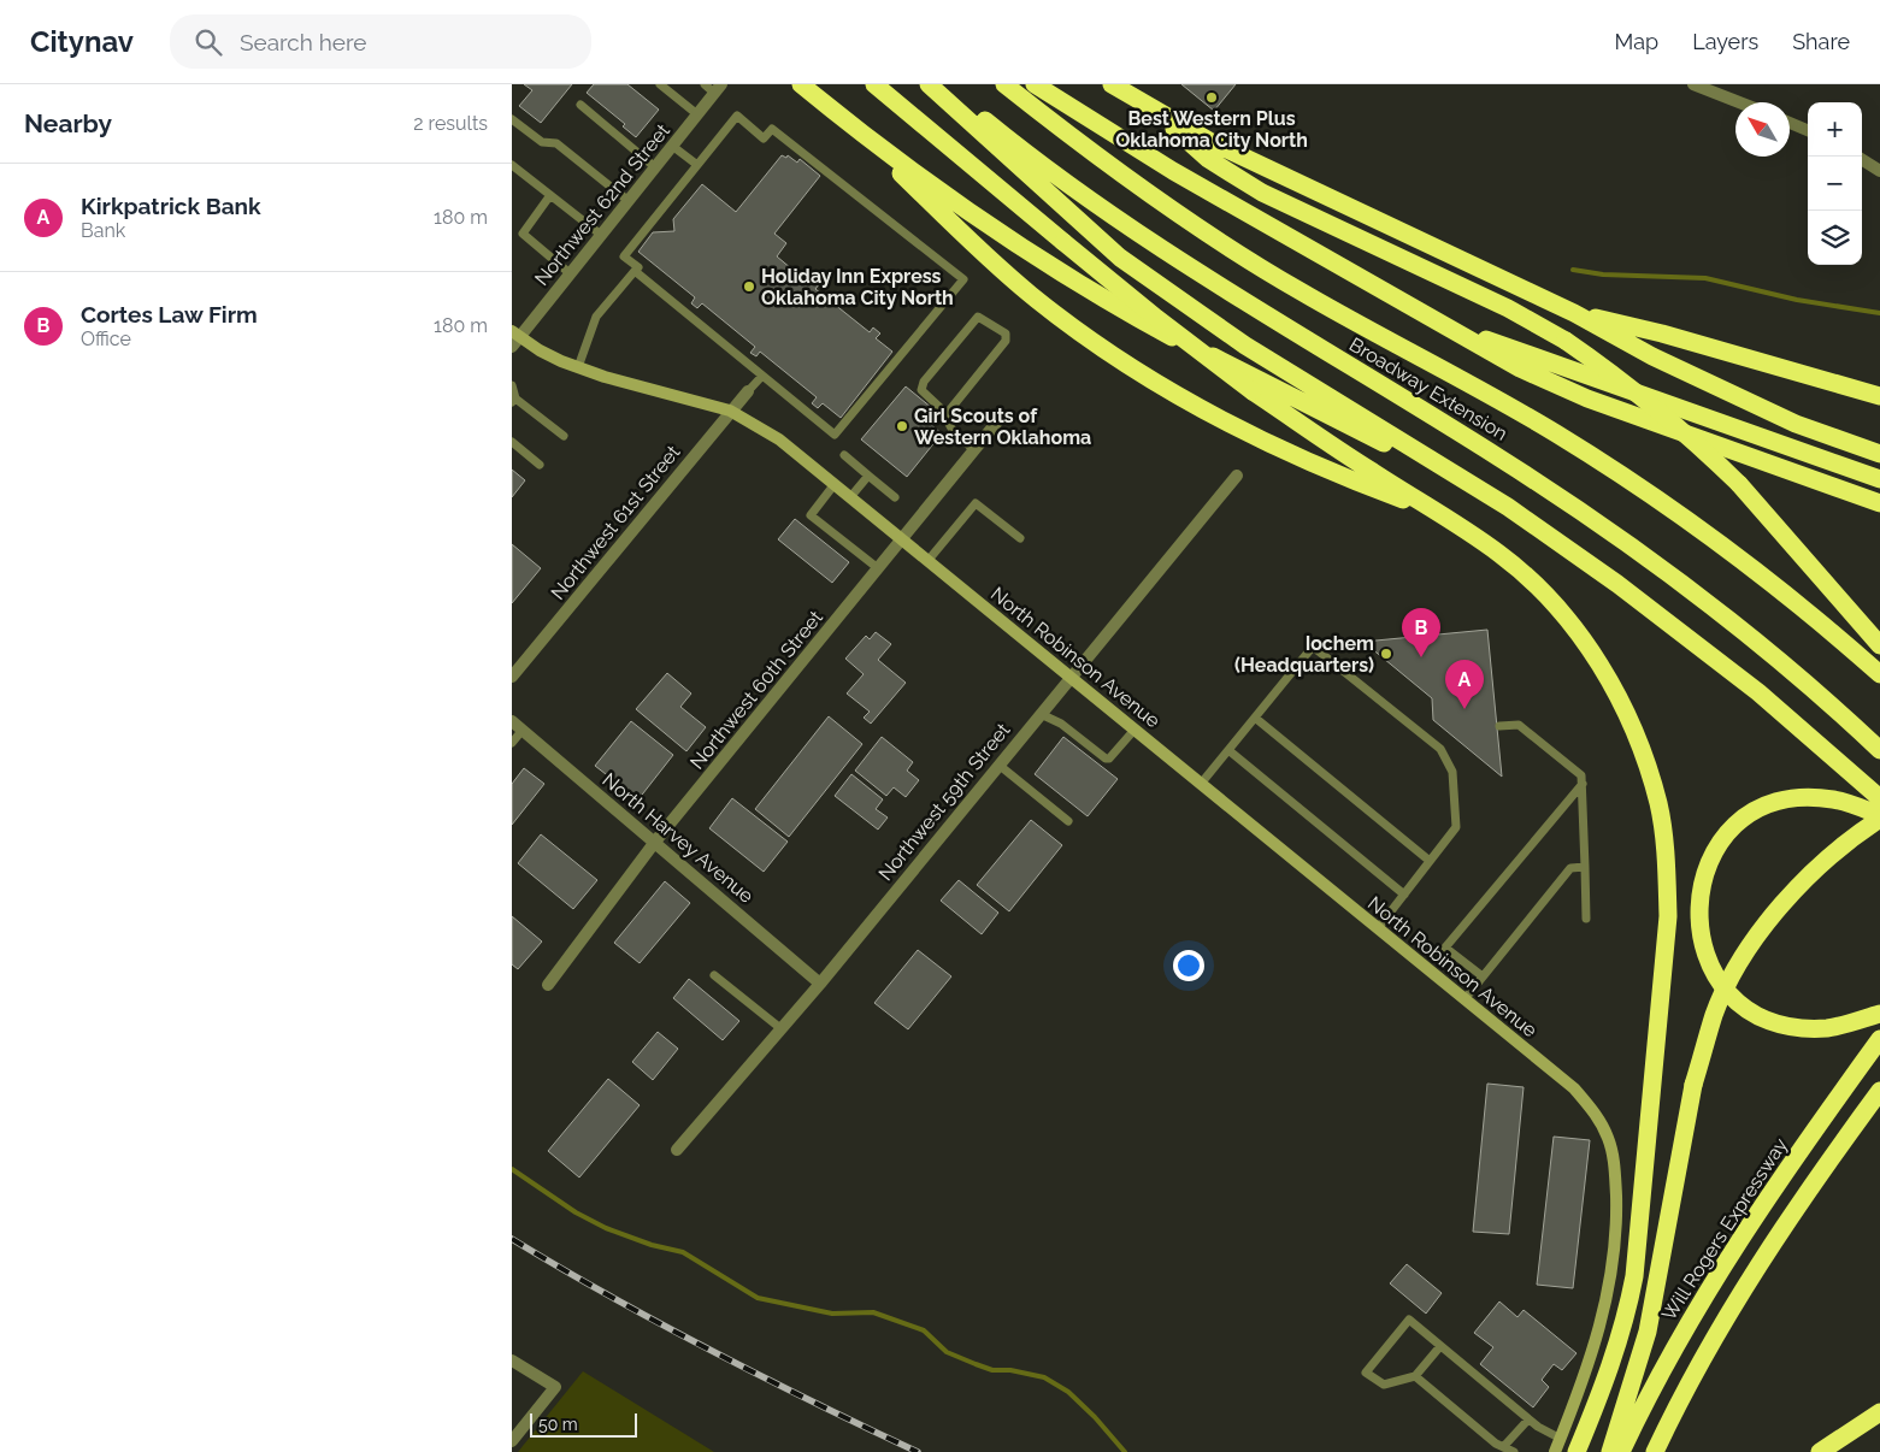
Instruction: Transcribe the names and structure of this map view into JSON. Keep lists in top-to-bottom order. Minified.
{"streets":{"highway":["Broadway Extension","Will Rogers Expressway"],"street":["Northwest 62nd Street","Northwest 61st Street","North Robinson Avenue","Northwest 60th Street","Northwest 59th Street","North Harvey Avenue"]},"crossings":[["Northwest 62nd Street","North Robinson Avenue"],["Northwest 61st Street","North Robinson Avenue"],["North Robinson Avenue","Northwest 60th Street"],["North Robinson Avenue","Northwest 59th Street"],["Northwest 60th Street","North Harvey Avenue"],["Northwest 59th Street","North Harvey Avenue"]],"places":["Best Western Plus Oklahoma City North","Holiday Inn Express Oklahoma City North","Girl Scouts of Western Oklahoma","Iochem (Headquarters)"],"scale_bar":"50 m","north":"top left","page":{"header":"Citynav","search":"Search here","nav":["Map","Layers","Share"],"heading":["Nearby","2 results"],"map_buttons":["+","−"],"list":[{"mark":"A","name":"Kirkpatrick Bank","note":"Bank","value":"180 m"},{"mark":"B","name":"Cortes Law Firm","note":"Office","value":"180 m"}],"pins":["B","A"],"scale":"50 m"}}
